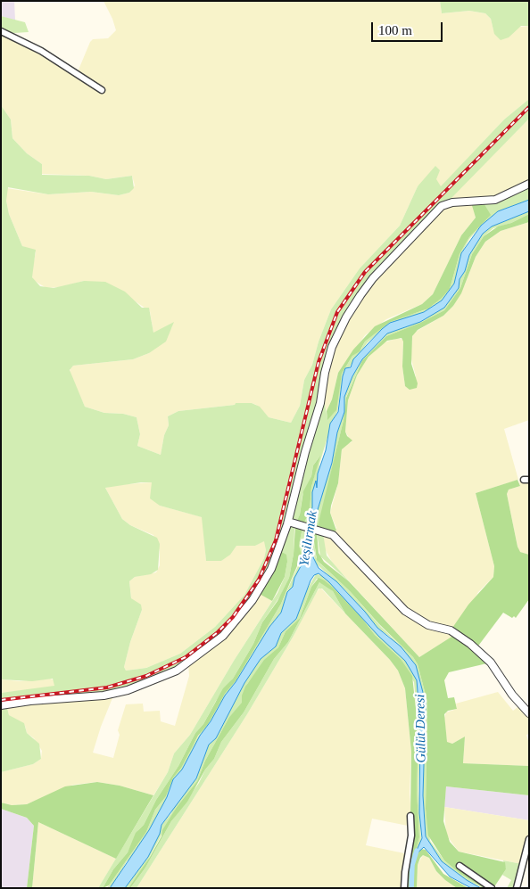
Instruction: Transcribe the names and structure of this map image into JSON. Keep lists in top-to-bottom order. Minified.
{"water":["Yeşilırmak","Gülüt Deresi"],"scale_bar":"100 m"}
